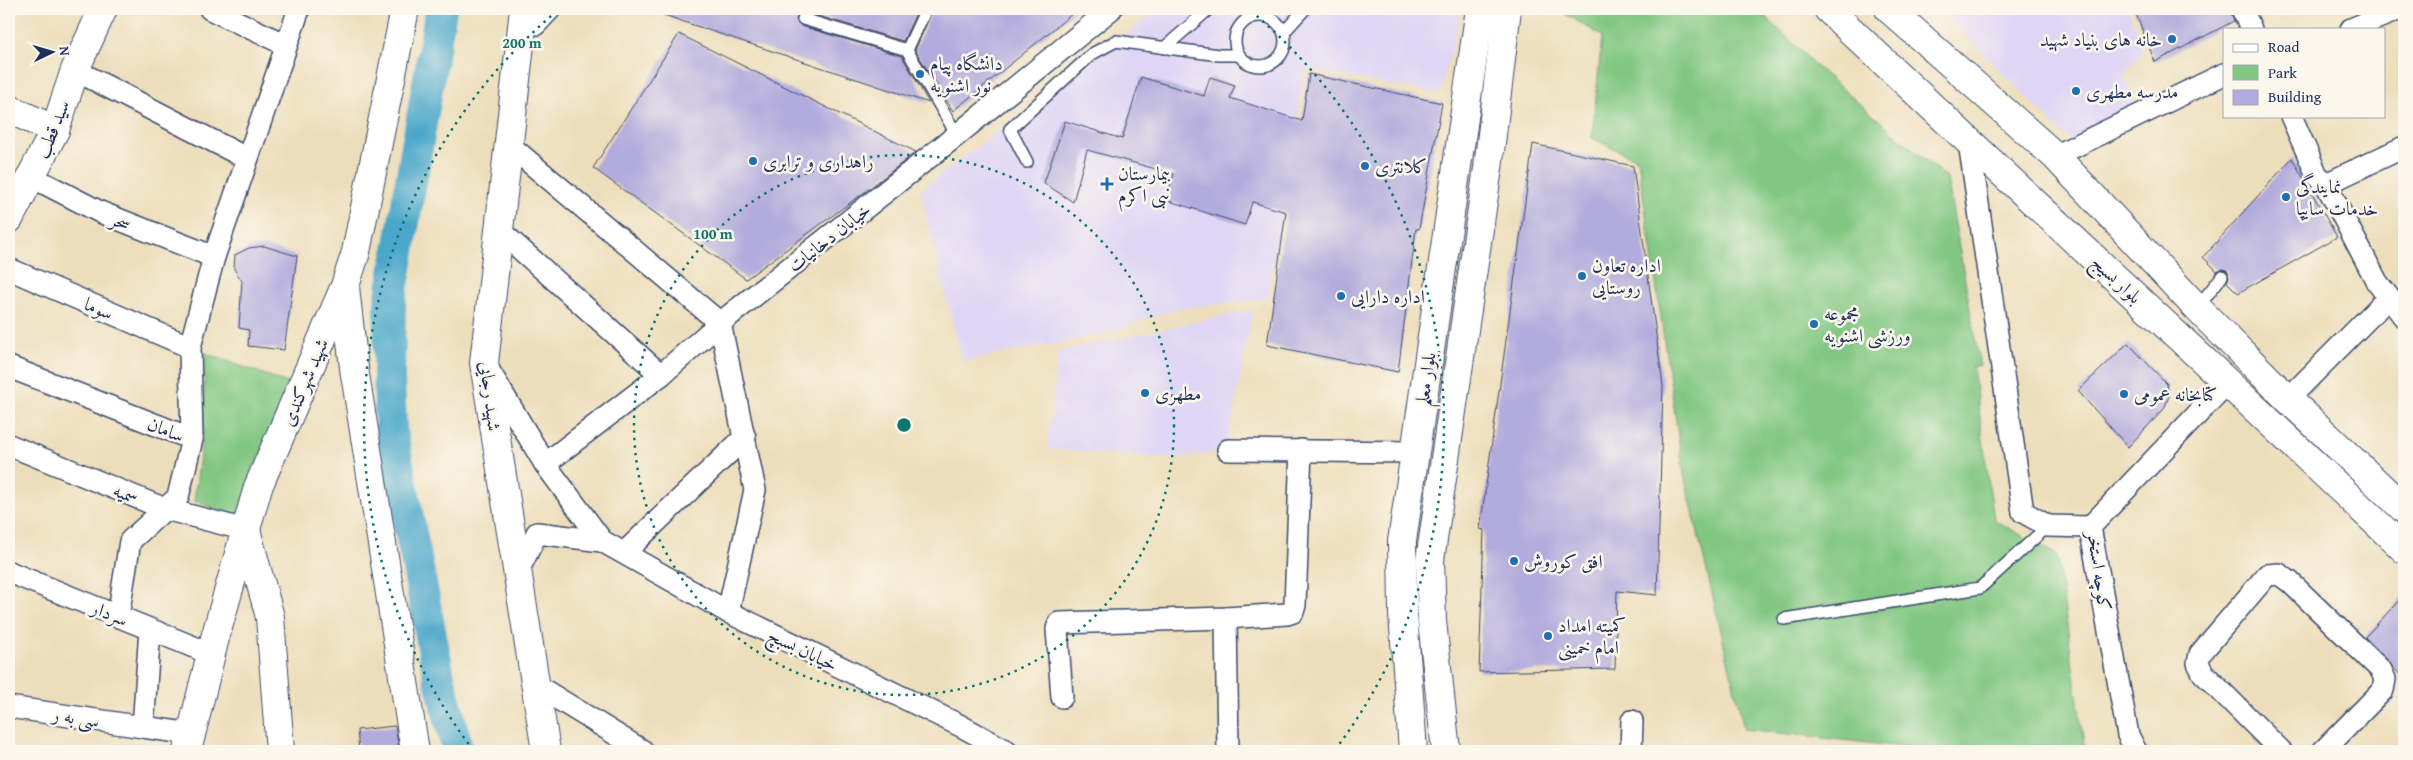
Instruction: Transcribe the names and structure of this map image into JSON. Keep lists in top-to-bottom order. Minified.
{"streets":{"main road":["سید قطب","بلوار بسیج","بلوار معلم","شهید شهرکندی","شهید رجایی"],"street":["سحر","خیابان دخانیات","سوما","سامان","سمیه","کوچه استخر","سردار","خیابان بسبچ","سی به ر"]},"crossings":[["سید قطب","سحر"],["بلوار بسیج","کوچه استخر"],["شهید شهرکندی","سمیه"],["شهید شهرکندی","سردار"],["شهید شهرکندی","سی به ر"],["سامان","سمیه"],["سامان","سردار"]],"places":{"other":["خانه های بنیاد شهید","دانشگاه پیام نور اشنویه","مدرسه مطهری","راهداری و ترابری","کلانتری","نمایندگی خدمات سایپا","اداره تعاون روستایی","اداره دارایی","مجموعه ورزشی اشنویه","مطهری","کتابخانه عمومی","افق کوروش","کمیته امداد امام خمینی"],"health":["بیمارستان نبی اکرم"]},"legend":["Road","Park","Building"],"north":"right","rings":["200 m","100 m"]}
